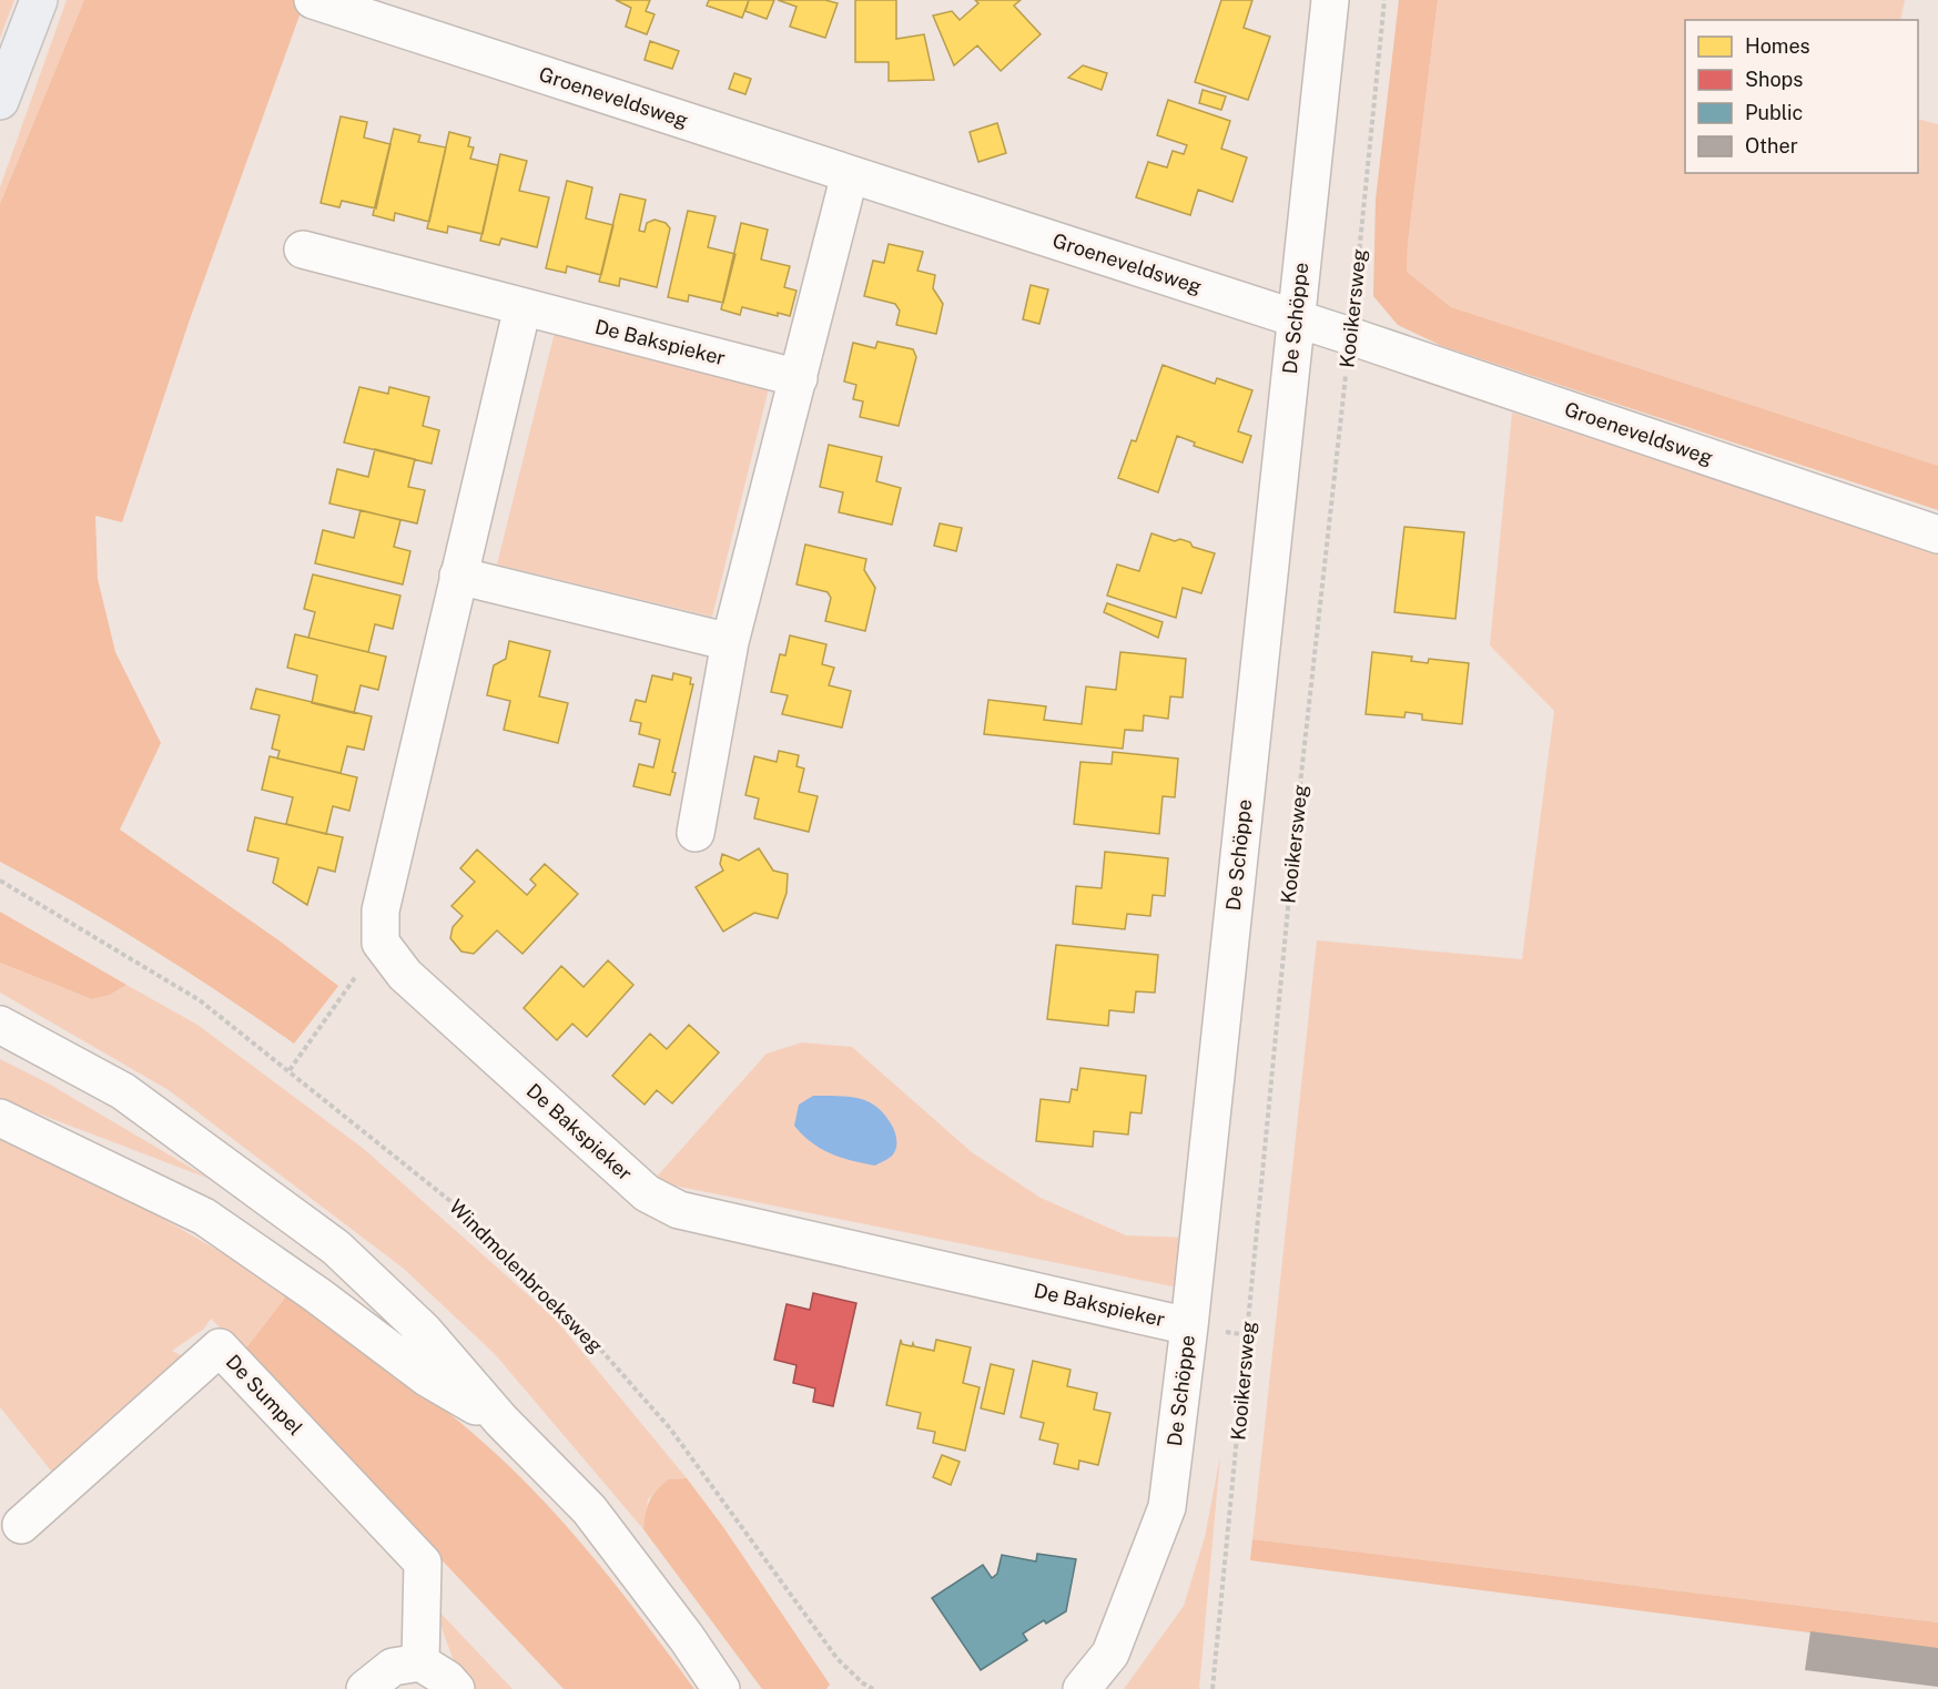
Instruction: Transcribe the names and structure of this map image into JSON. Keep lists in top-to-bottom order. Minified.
{"streets":{"street":["Groeneveldsweg","De Schöppe","De Bakspieker","De Sumpel"],"path":["Kooikersweg","Windmolenbroeksweg"]},"crossings":[["Groeneveldsweg","Kooikersweg"],["Groeneveldsweg","De Schöppe"],["De Schöppe","De Bakspieker"]],"legend":["Homes","Shops","Public","Other"]}
